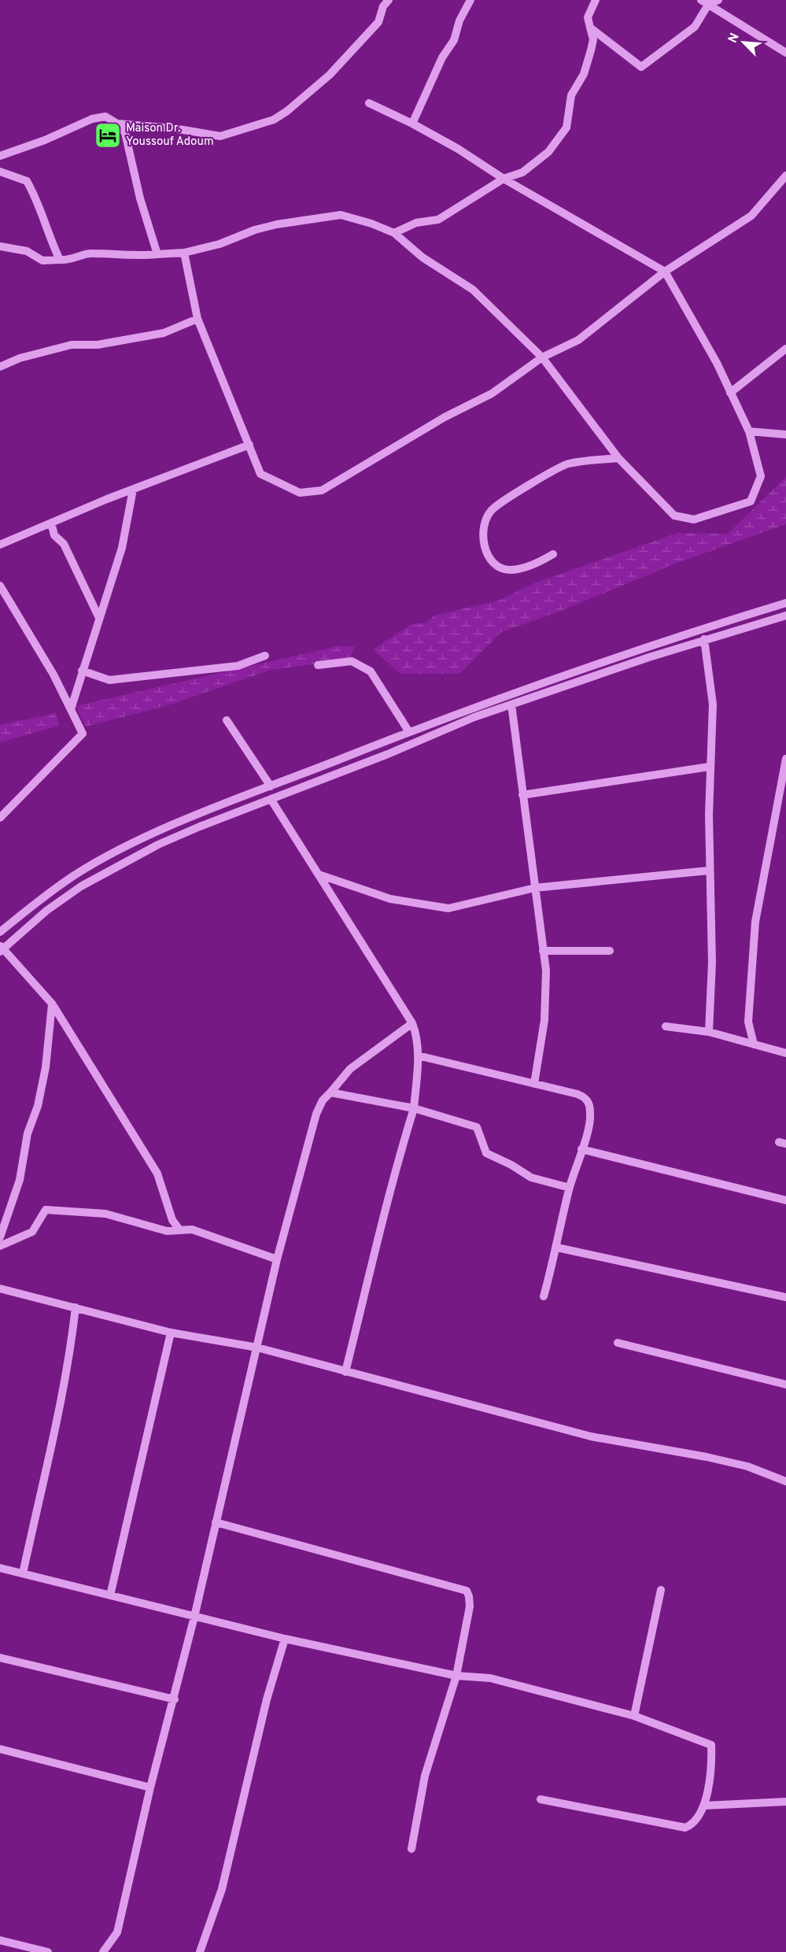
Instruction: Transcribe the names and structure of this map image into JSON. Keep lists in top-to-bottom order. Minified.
{"places":{"hotel":["Maison Dr. Youssouf Adoum"]},"north":"top left"}
